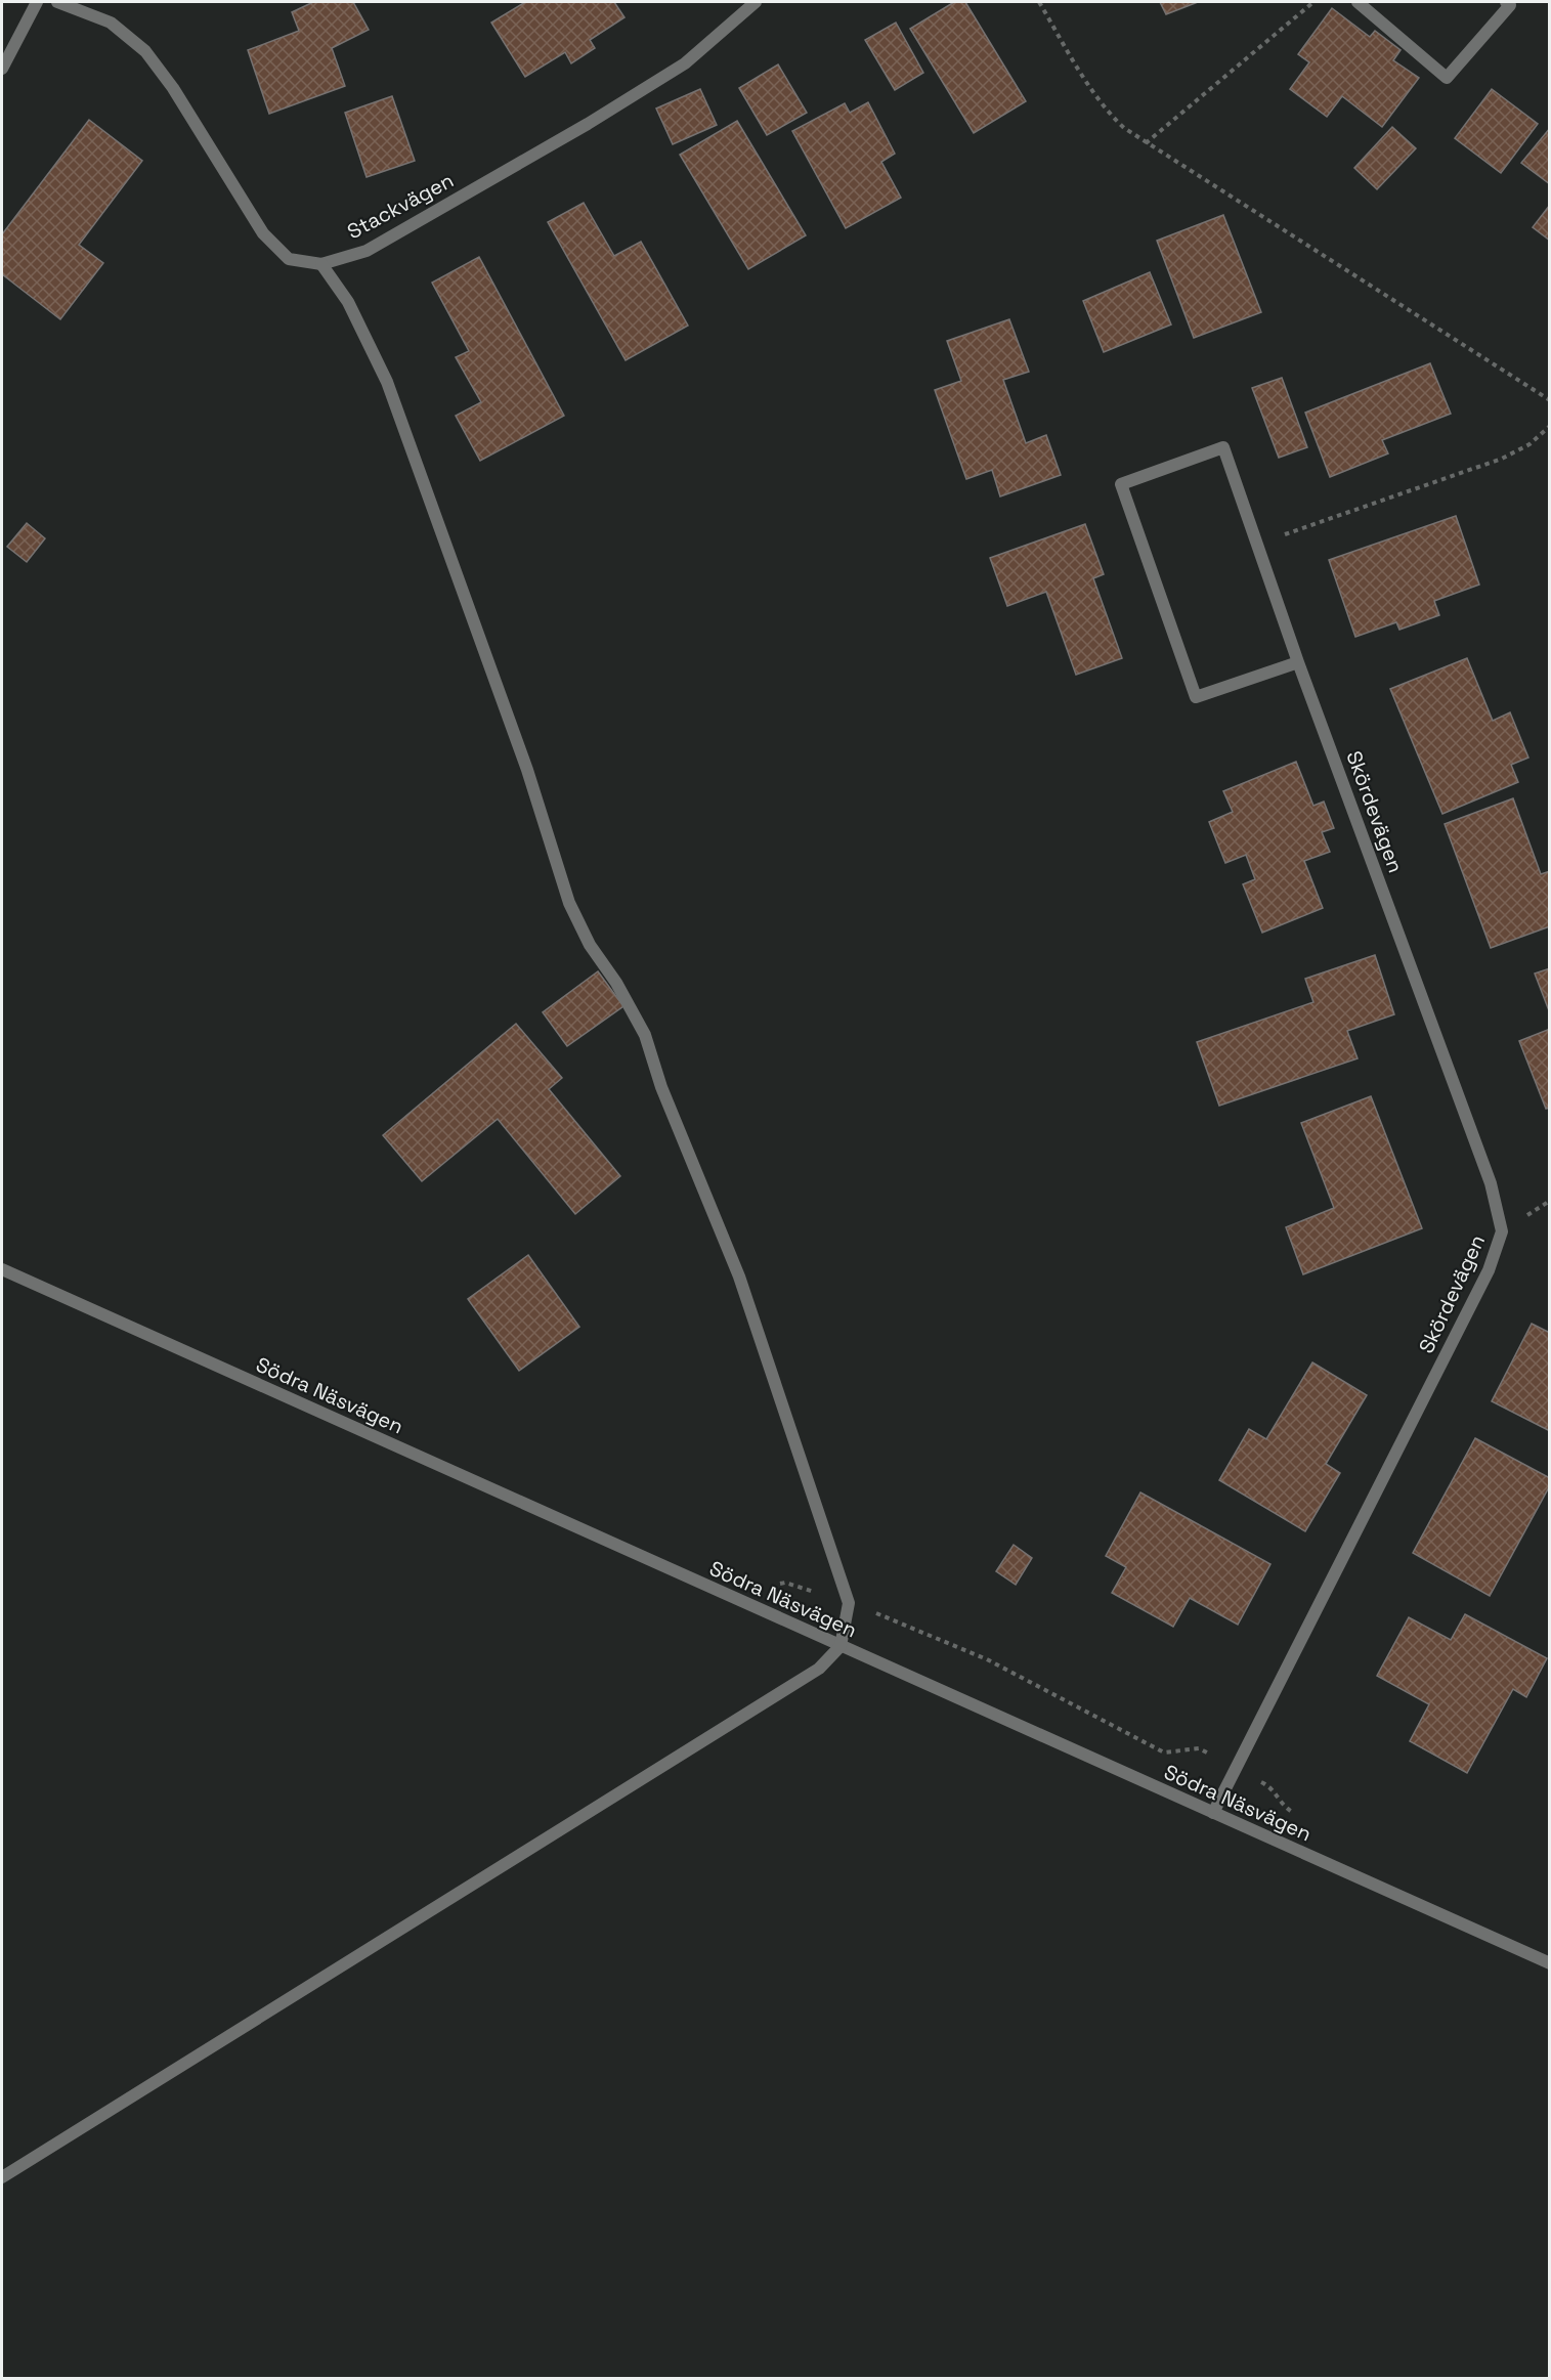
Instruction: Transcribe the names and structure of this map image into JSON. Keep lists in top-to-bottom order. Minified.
{"streets":{"street":["Stackvägen","Skördevägen","Södra Näsvägen"]},"crossings":[["Skördevägen","Södra Näsvägen"]]}
